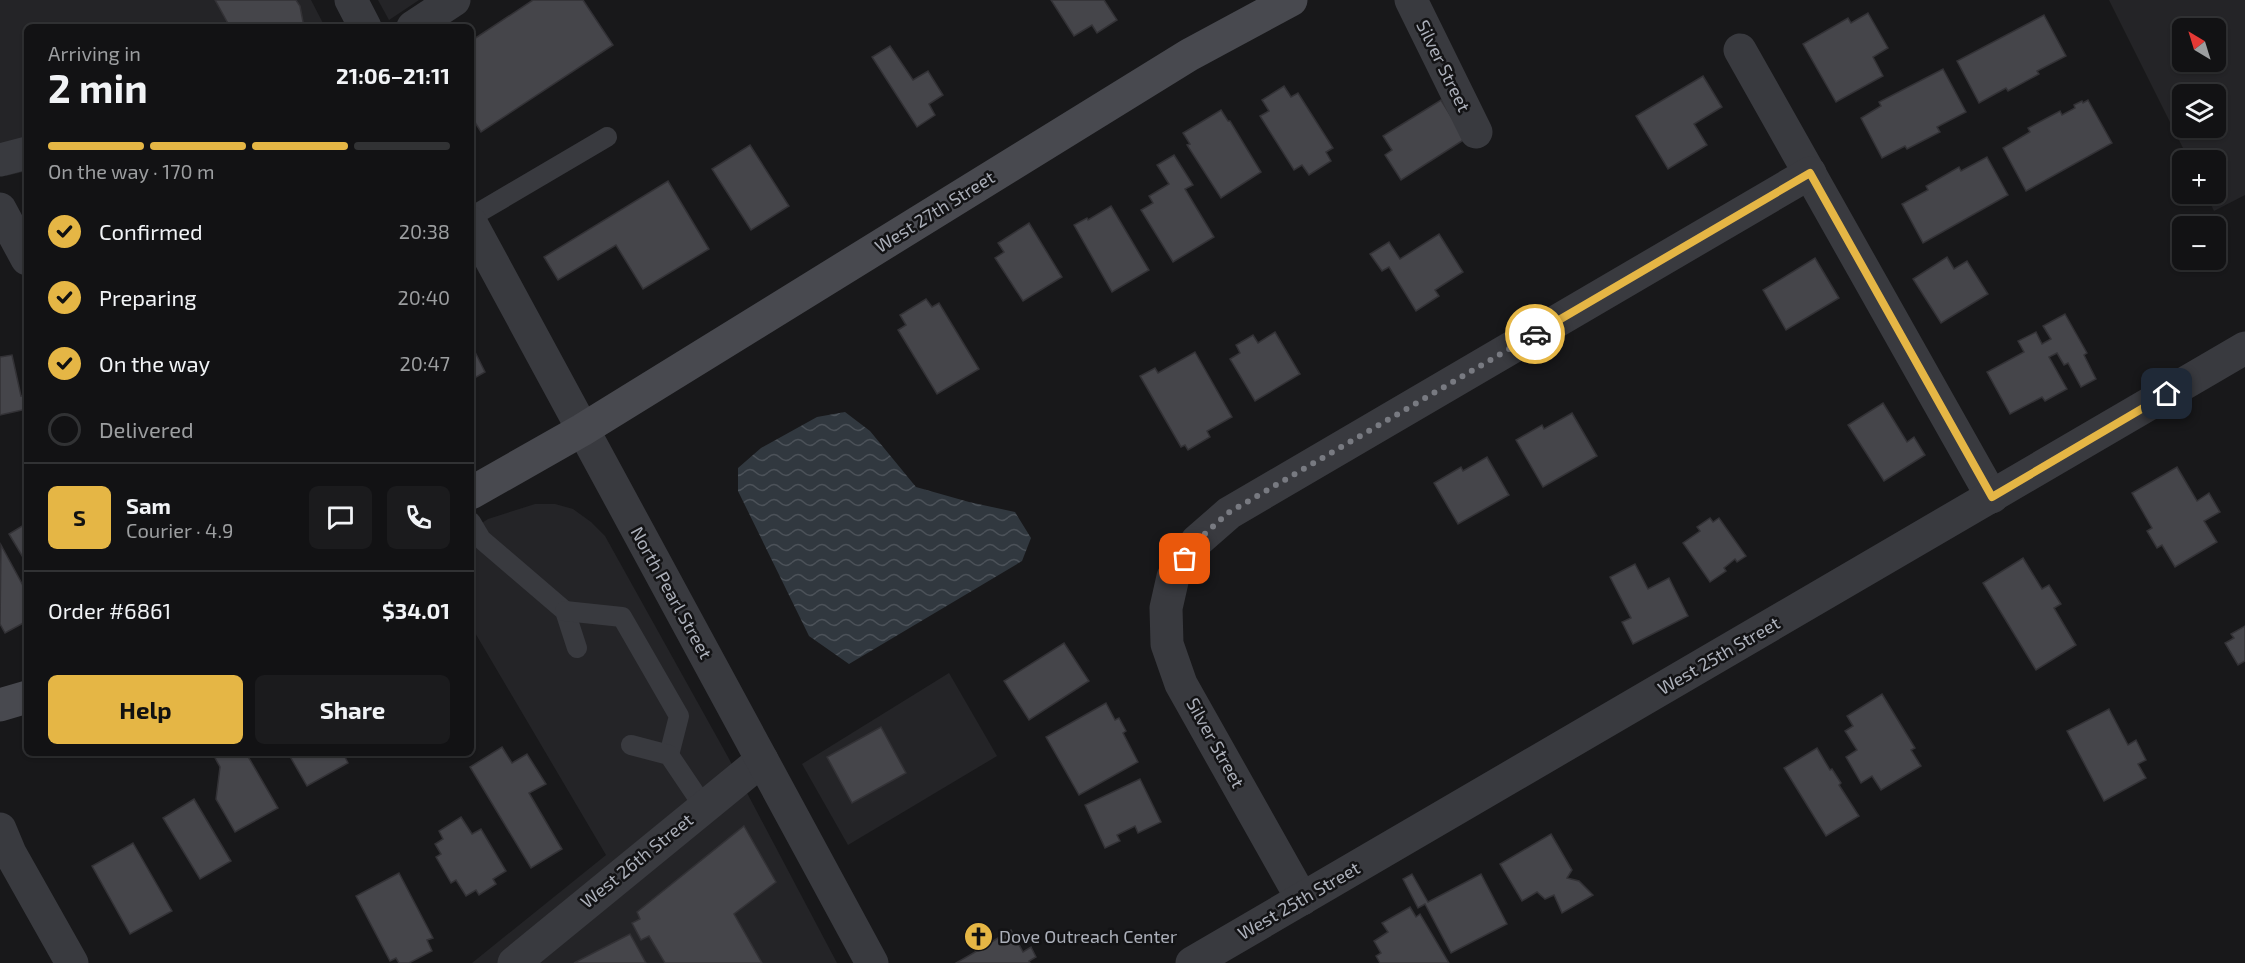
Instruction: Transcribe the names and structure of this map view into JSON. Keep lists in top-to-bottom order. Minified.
{"streets":{"main road":["West 27th Street"],"street":["Silver Street","North Pearl Street","West 25th Street","West 26th Street"]},"crossings":[["Silver Street","West 25th Street"],["West 27th Street","North Pearl Street"],["North Pearl Street","West 26th Street"]],"places":{"church":["Dove Outreach Center"]},"north":"top left","page":{"map_buttons":["+","−"],"heading":["2 min","Arriving in","21:06–21:11"],"panel":["Sam","Courier · 4.9","Order #6861","$34.01"],"bar":"On the way · 170 m","list":[["Confirmed","20:38"],["Preparing","20:40"],["On the way","20:47"],"Delivered"],"round":"S","buttons":["Help","Share"]}}
